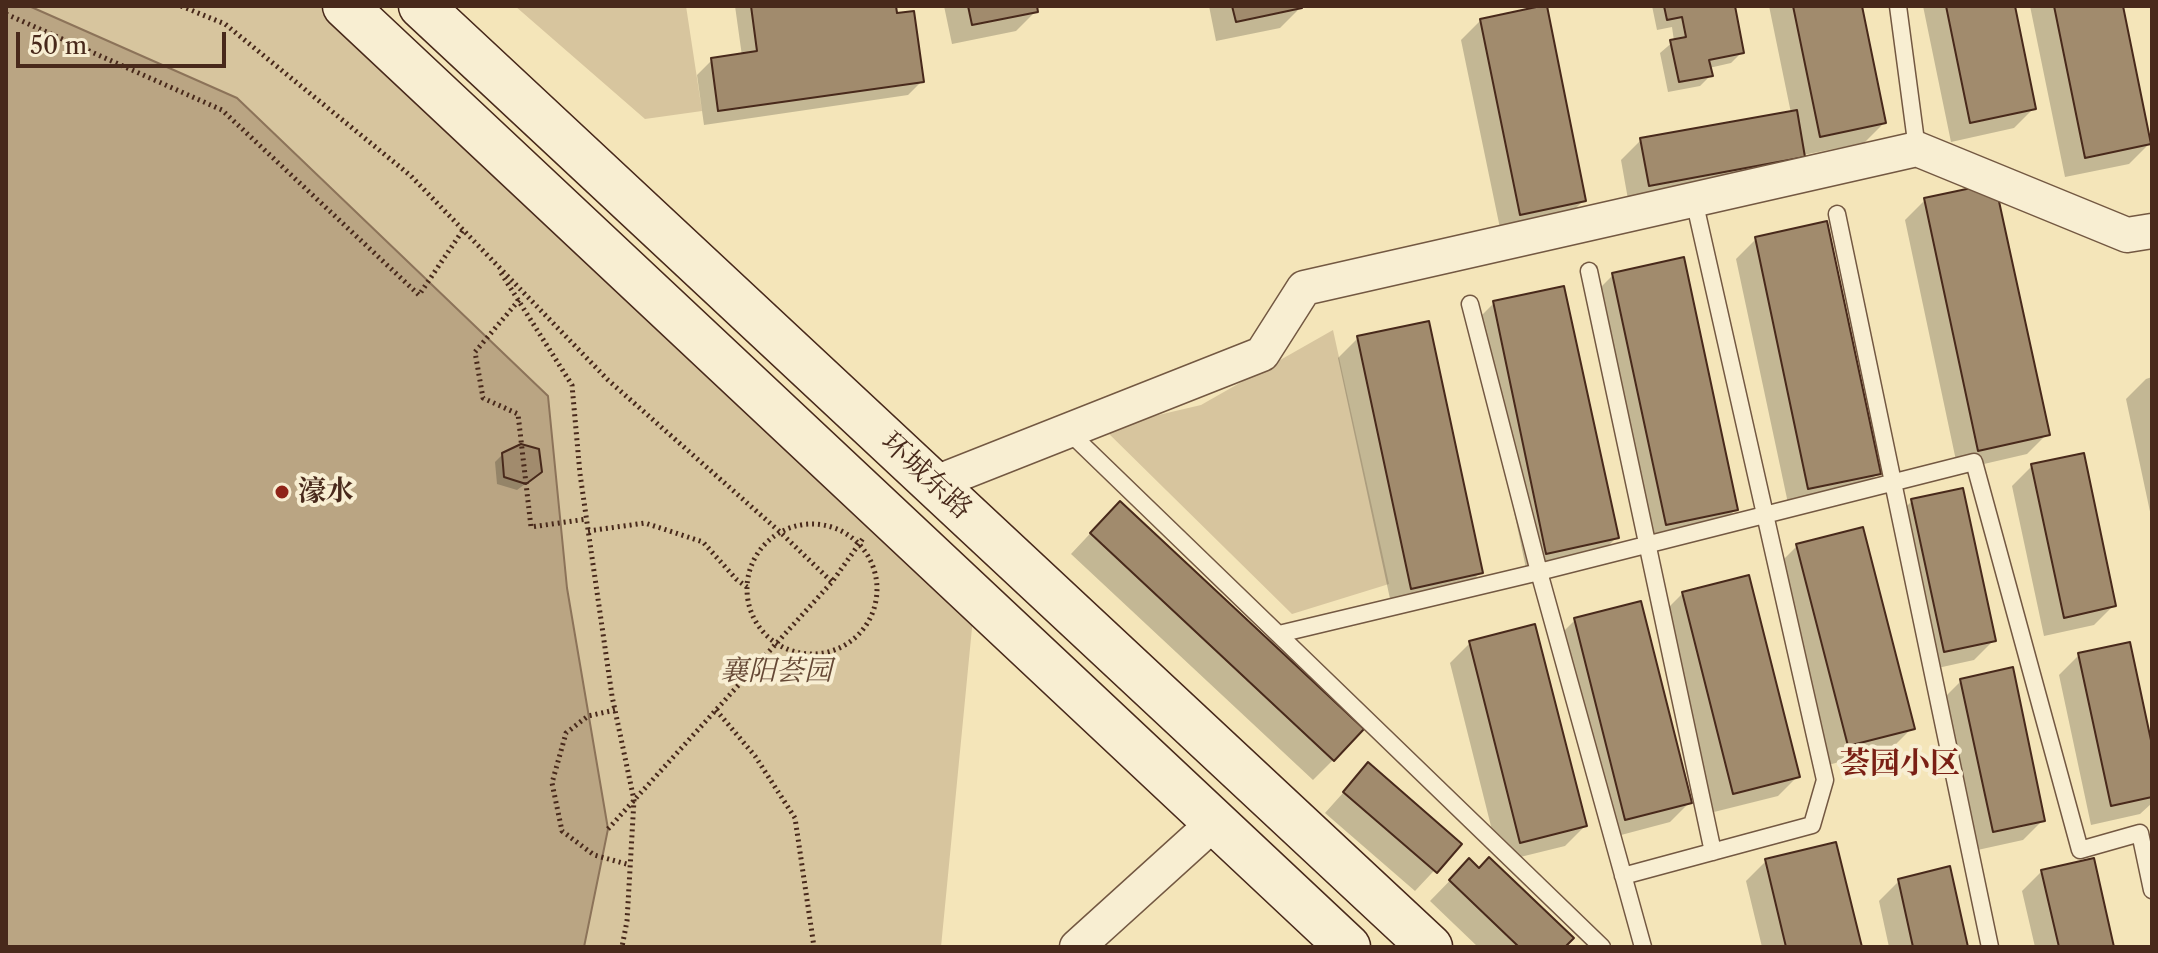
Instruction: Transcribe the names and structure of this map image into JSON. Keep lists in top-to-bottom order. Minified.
{"streets":{"main road":["环城东路"]},"districts":["荟园小区"],"parks":["襄阳荟园"],"places":["濠水"],"scale_bar":"50 m"}
